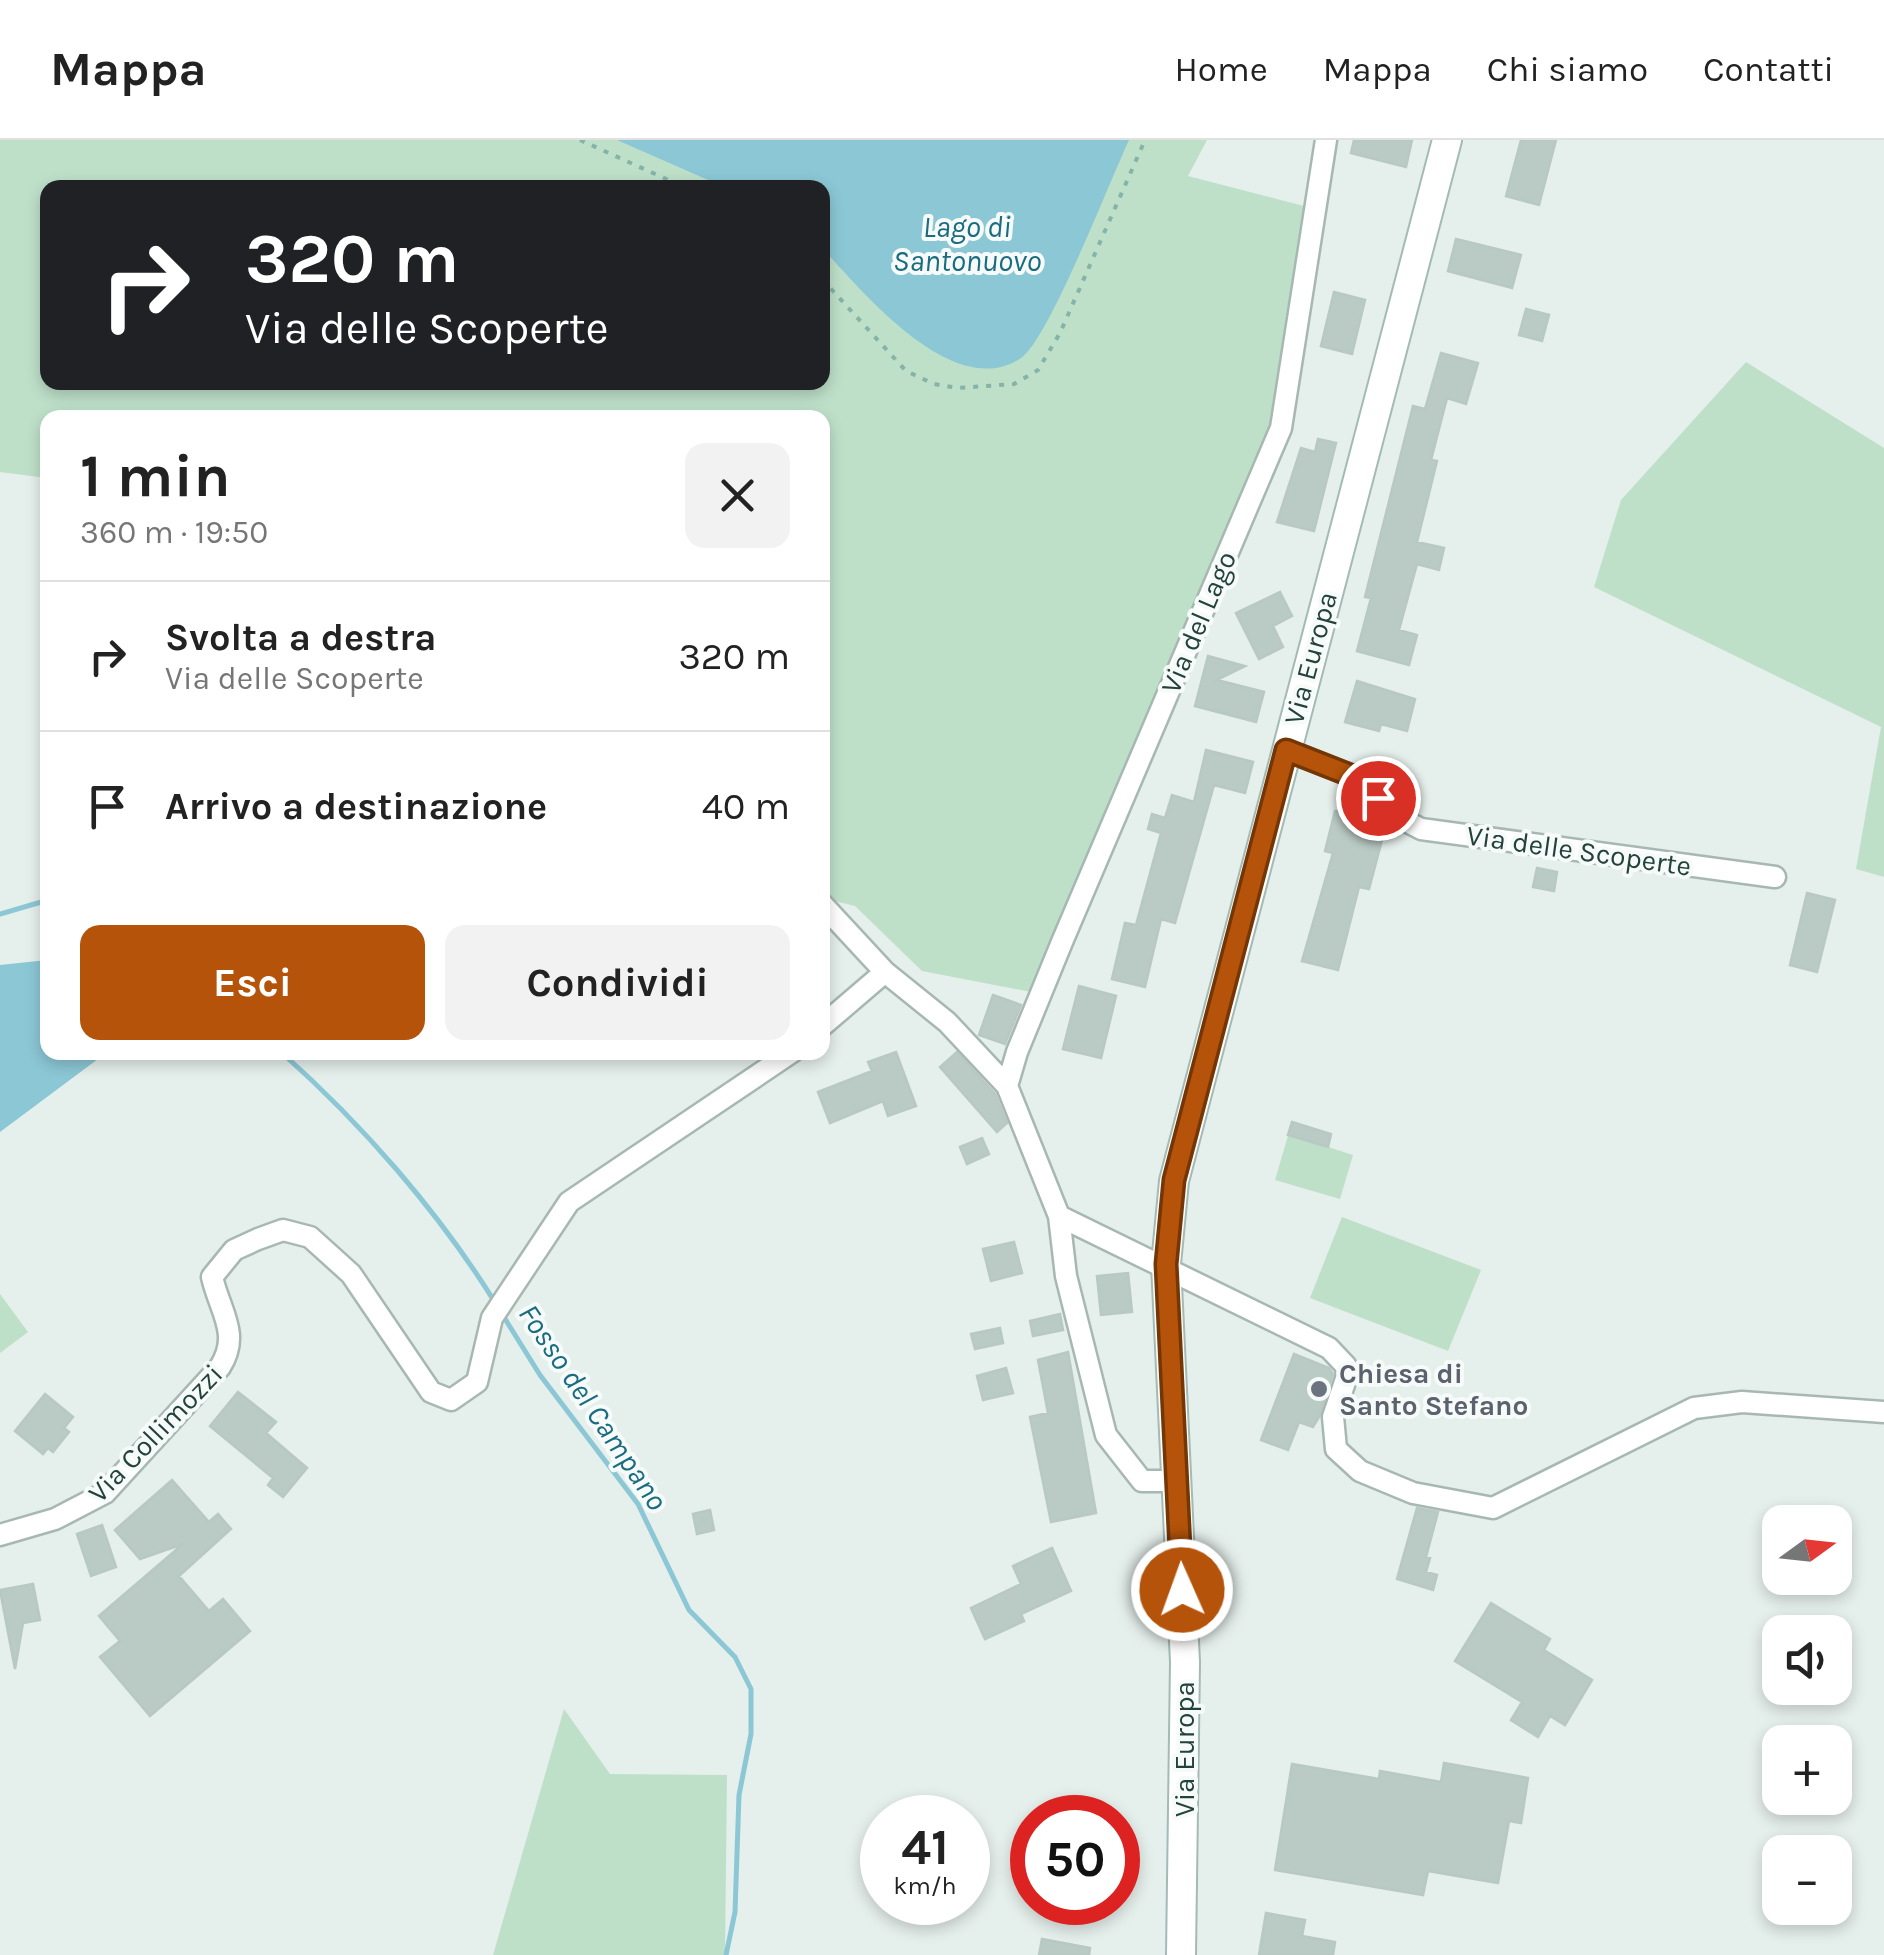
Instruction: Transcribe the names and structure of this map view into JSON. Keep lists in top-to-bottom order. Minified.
{"streets":{"main road":["Via Europa"],"street":["Via del Lago","Via delle Scoperte","Via Collimozzi"]},"crossings":[["Via Europa","Via delle Scoperte"]],"water":["Lago di Santonuovo","Fosso del Campano"],"places":["Chiesa di Santo Stefano"],"north":"right","page":{"header":"Mappa","nav":["Home","Mappa","Chi siamo","Contatti"],"turn":["320 m","Via delle Scoperte"],"heading":["1 min","360 m · 19:50"],"list":[{"name":"Svolta a destra","note":"Via delle Scoperte","value":"320 m"},{"name":"Arrivo a destinazione","value":"40 m"}],"buttons":["Esci","Condividi"],"map_buttons":["+","−"],"speed":"41 km/h","limit":"50"}}
